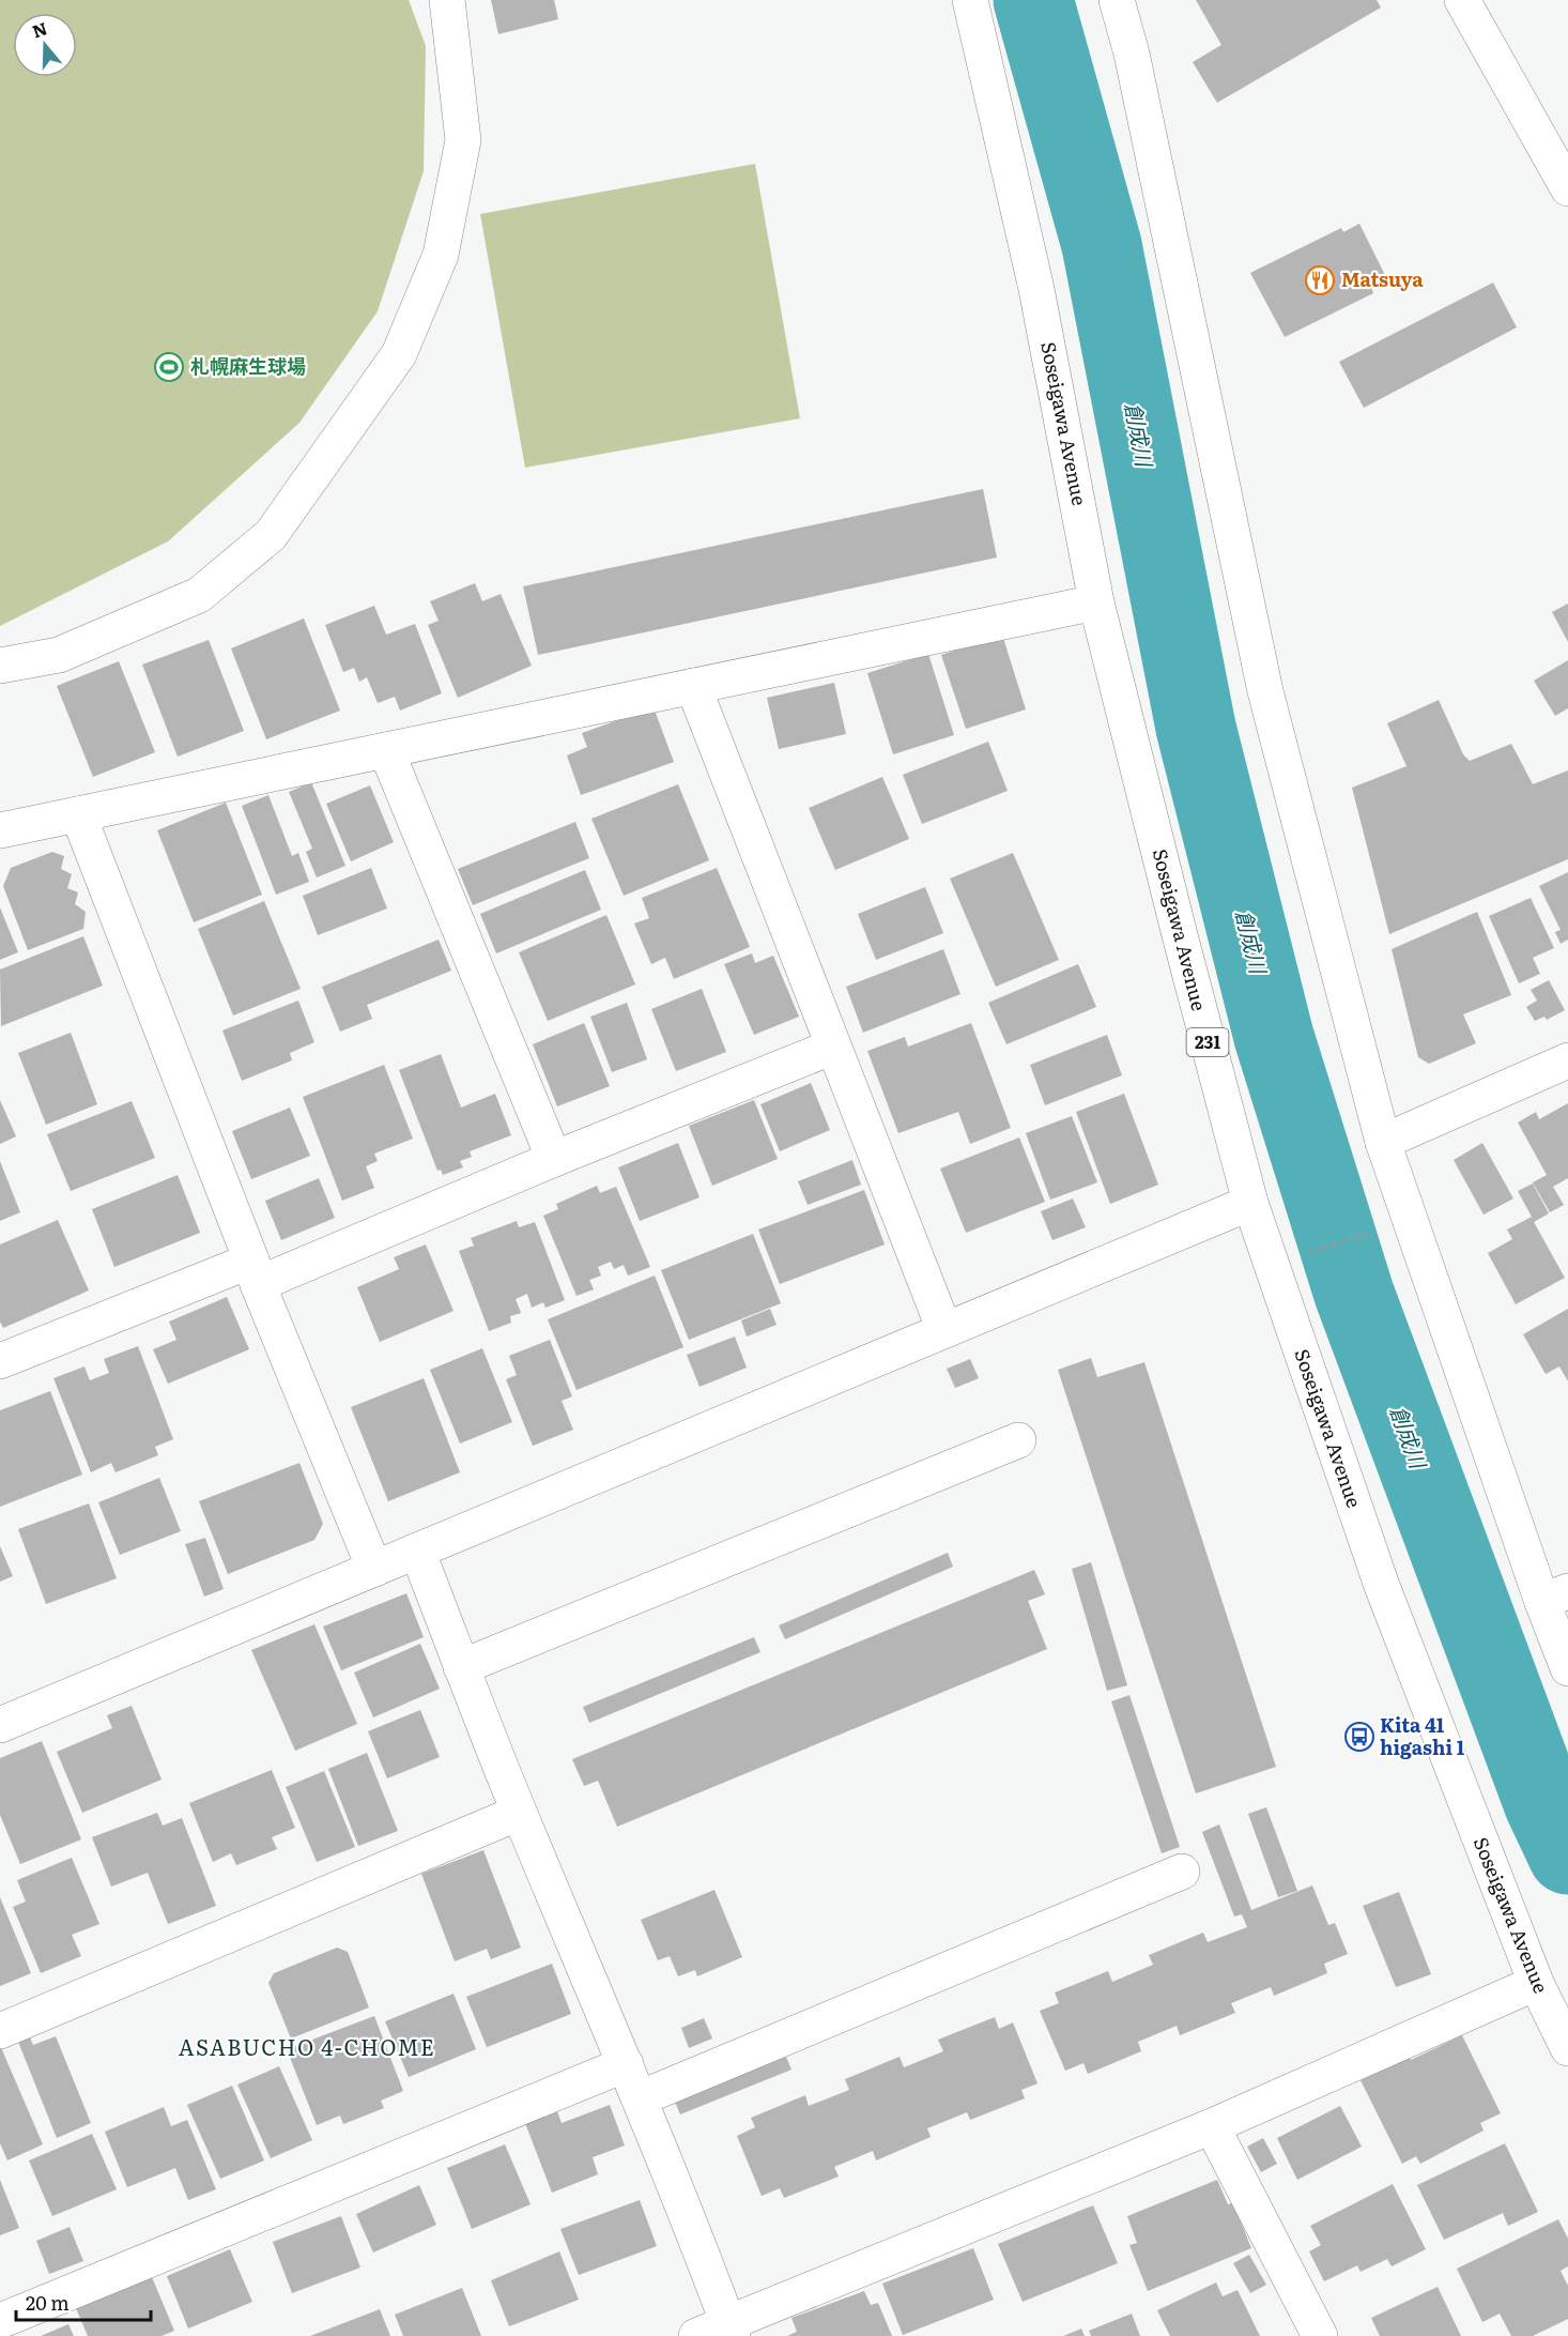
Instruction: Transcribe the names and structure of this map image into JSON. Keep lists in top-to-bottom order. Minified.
{"streets":{"main road":["Soseigawa Avenue","231"]},"districts":["ASABUCHO 4-CHOME"],"water":["創成川"],"places":{"restaurant":["Matsuya"],"sports":["札幌麻生球場"],"bus stop":["Kita 41 higashi 1"]},"scale_bar":"20 m","north":"top"}
